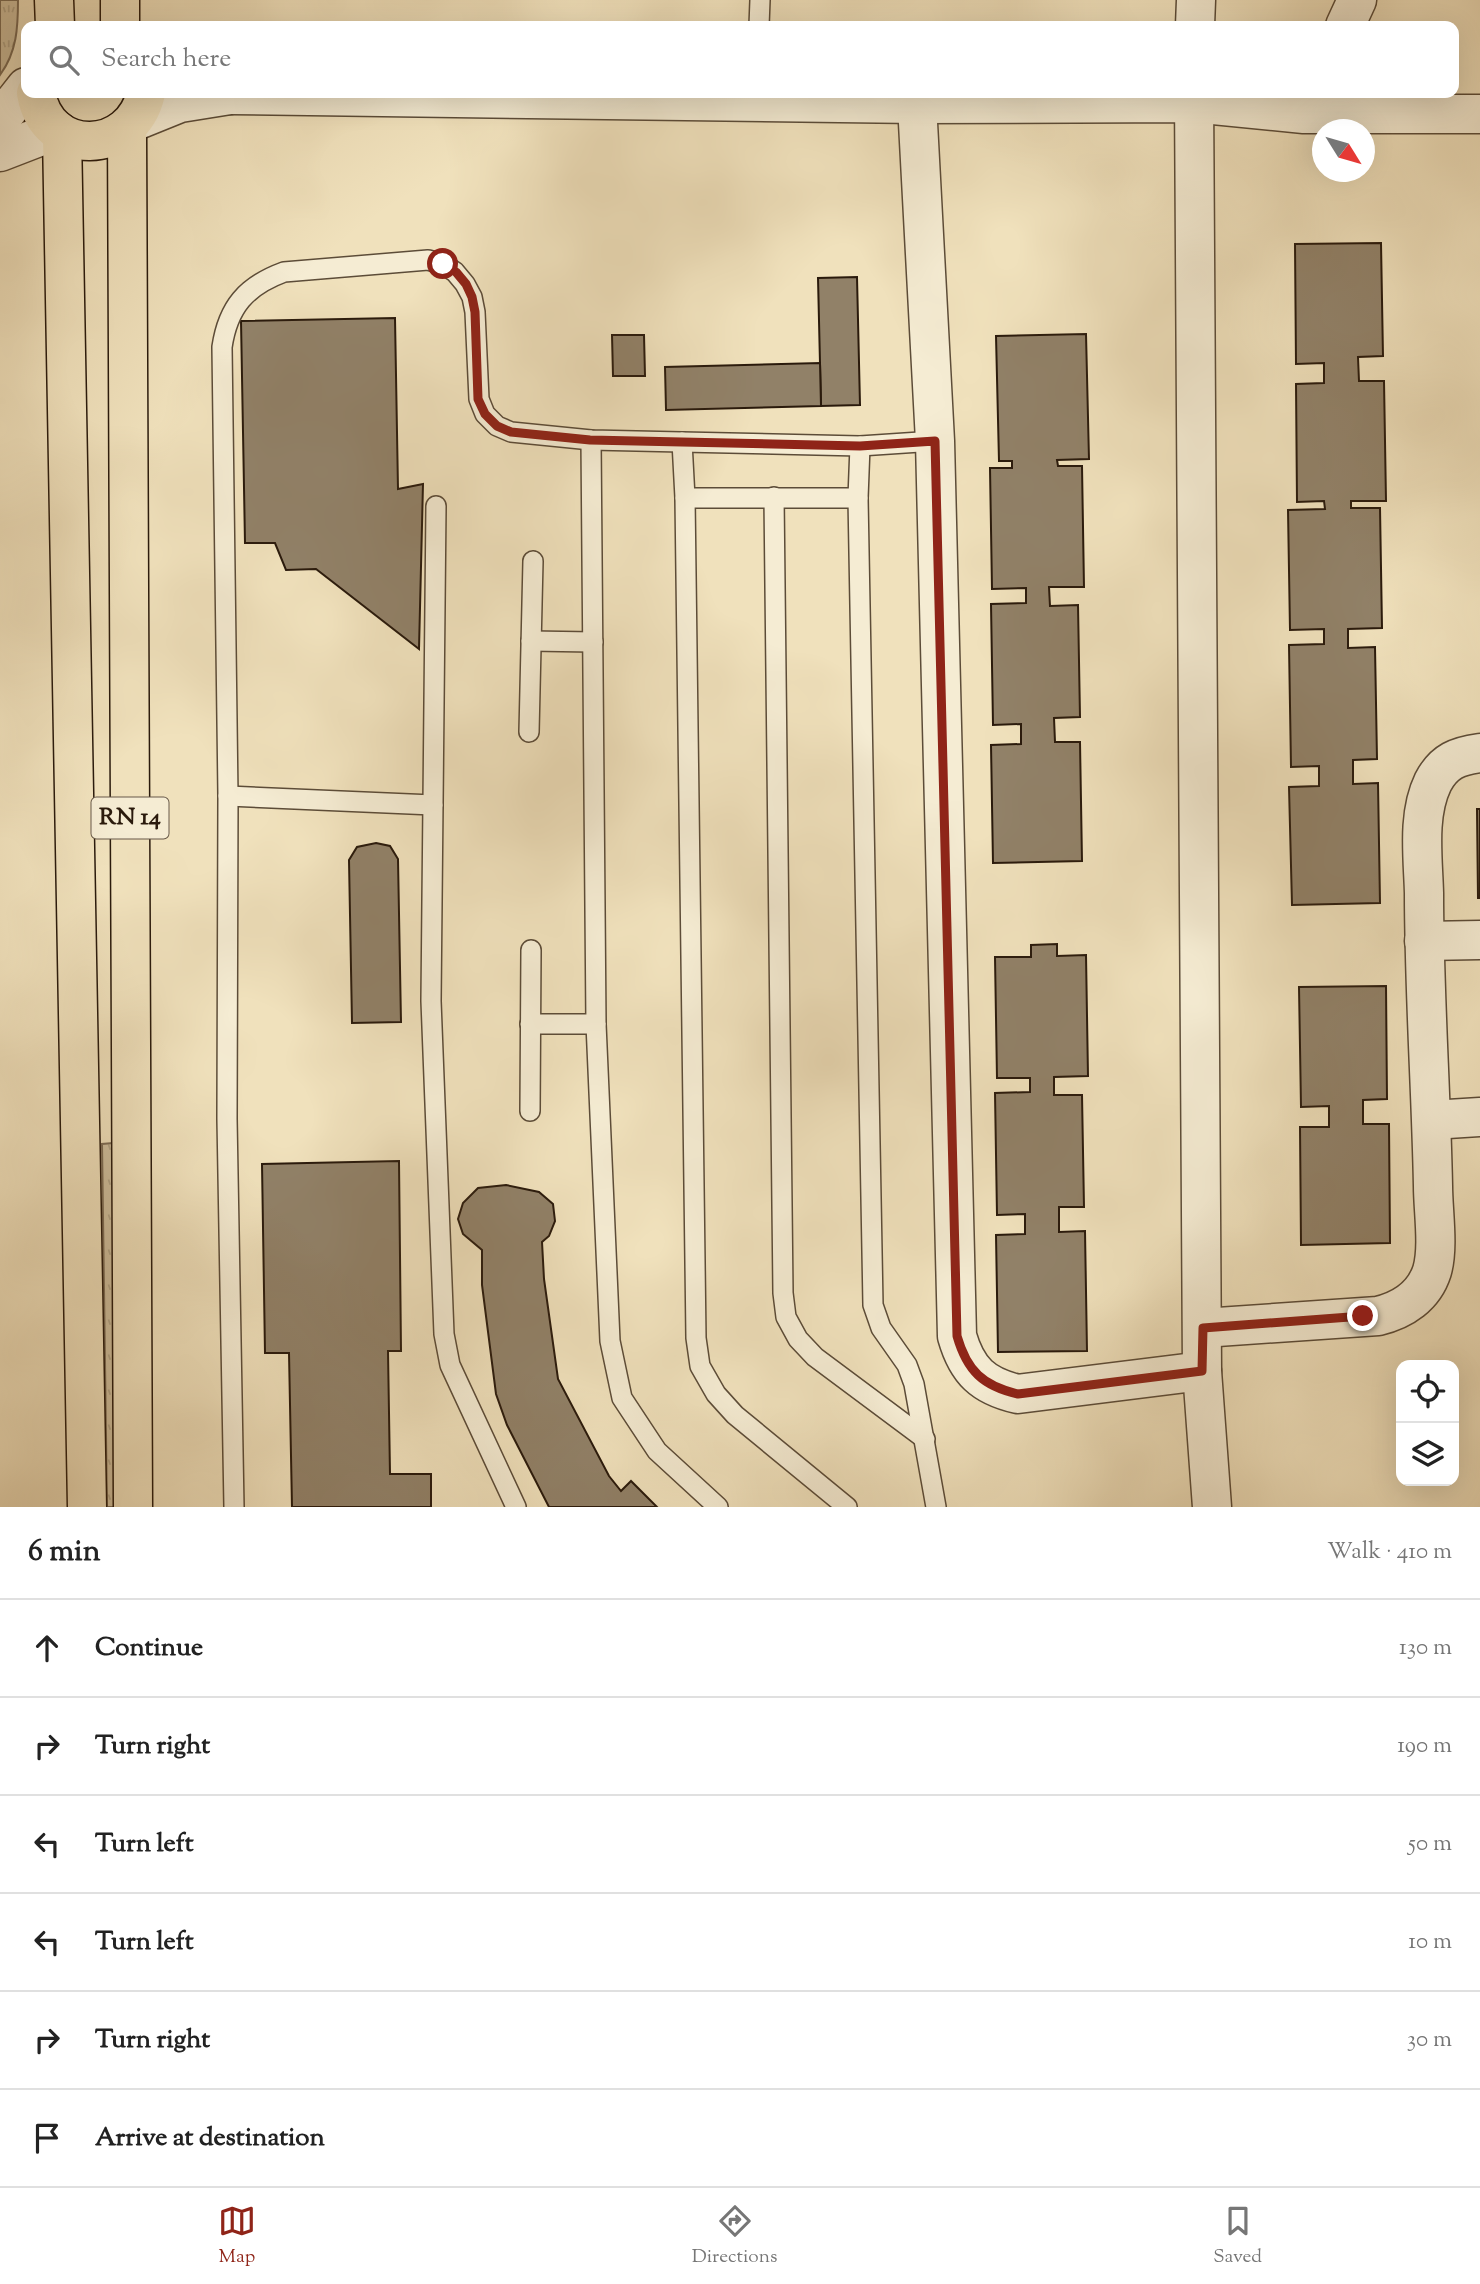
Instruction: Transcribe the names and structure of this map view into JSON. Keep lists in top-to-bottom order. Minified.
{"streets":{"highway":["RN 14"]},"north":"bottom right","page":{"search":"Search here","heading":["6 min","Walk · 410 m"],"list":[["Continue","130 m"],["Turn right","190 m"],["Turn left","50 m"],["Turn left","10 m"],["Turn right","30 m"],"Arrive at destination"],"nav":["Map","Directions","Saved"]}}
